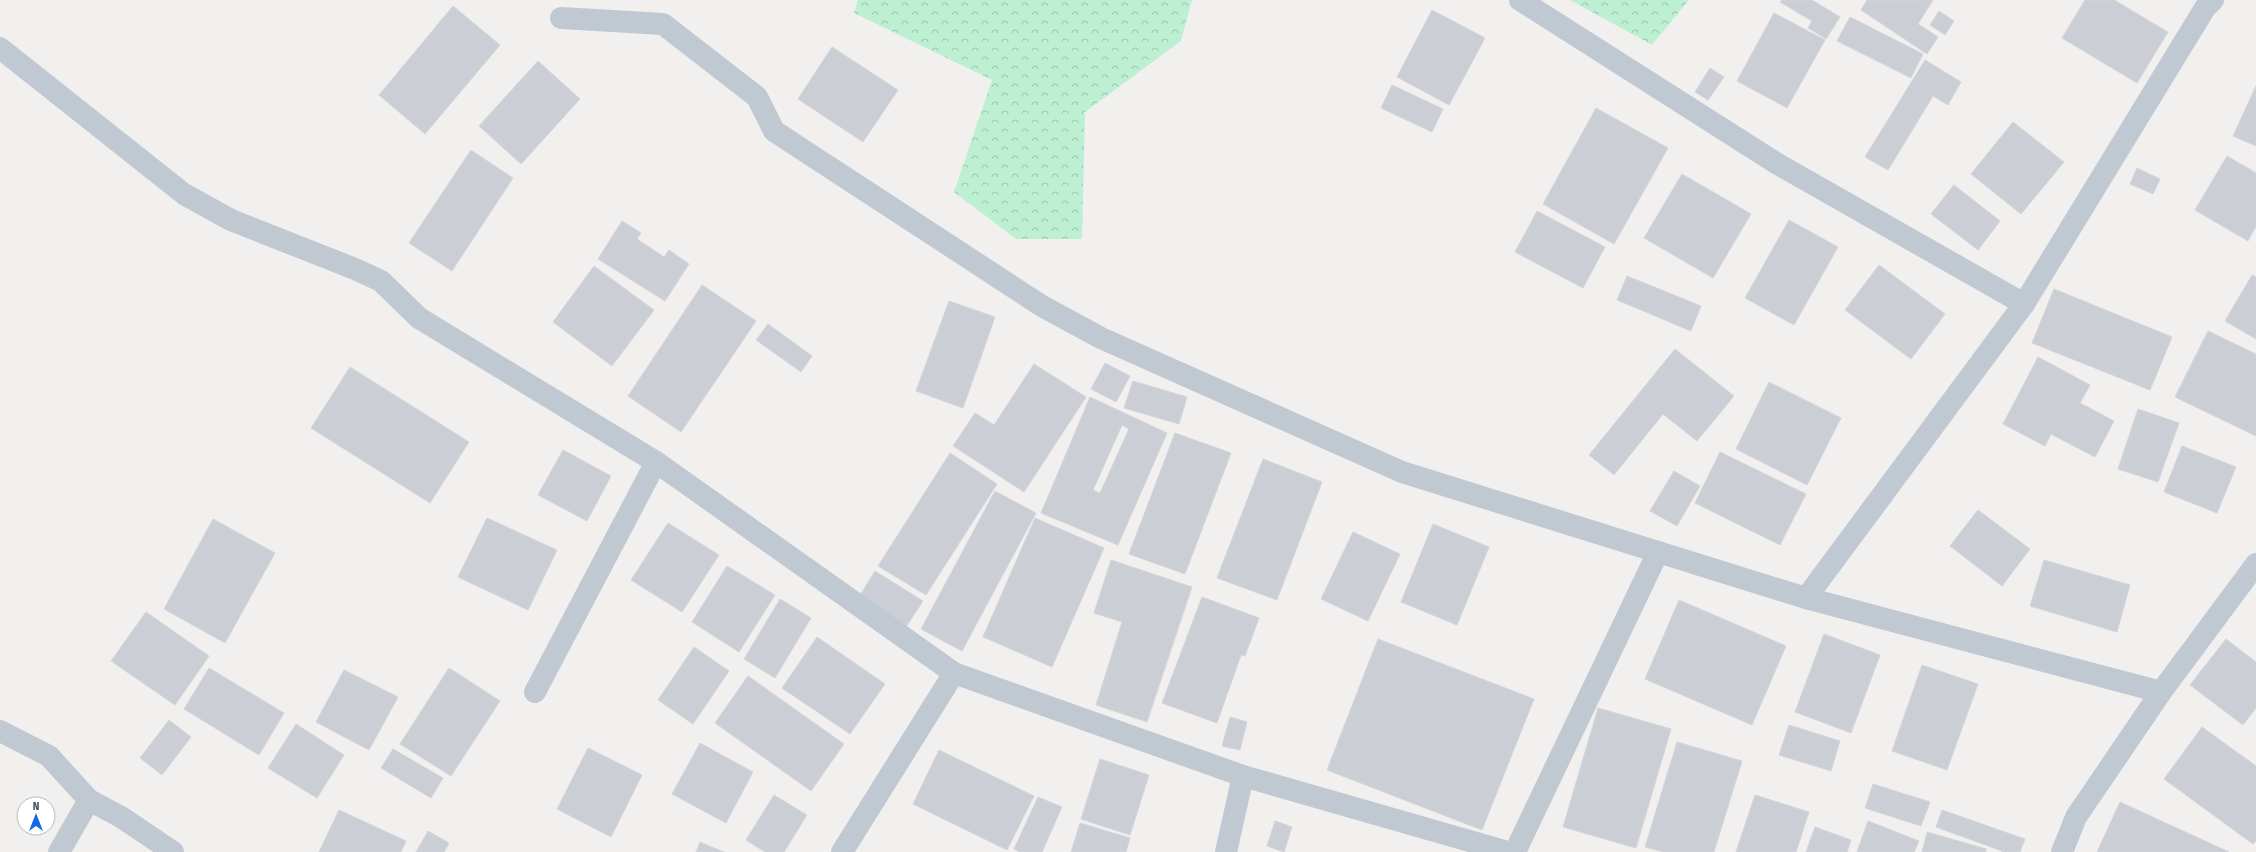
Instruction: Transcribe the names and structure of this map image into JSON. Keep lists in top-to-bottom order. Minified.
{"north":"top"}
